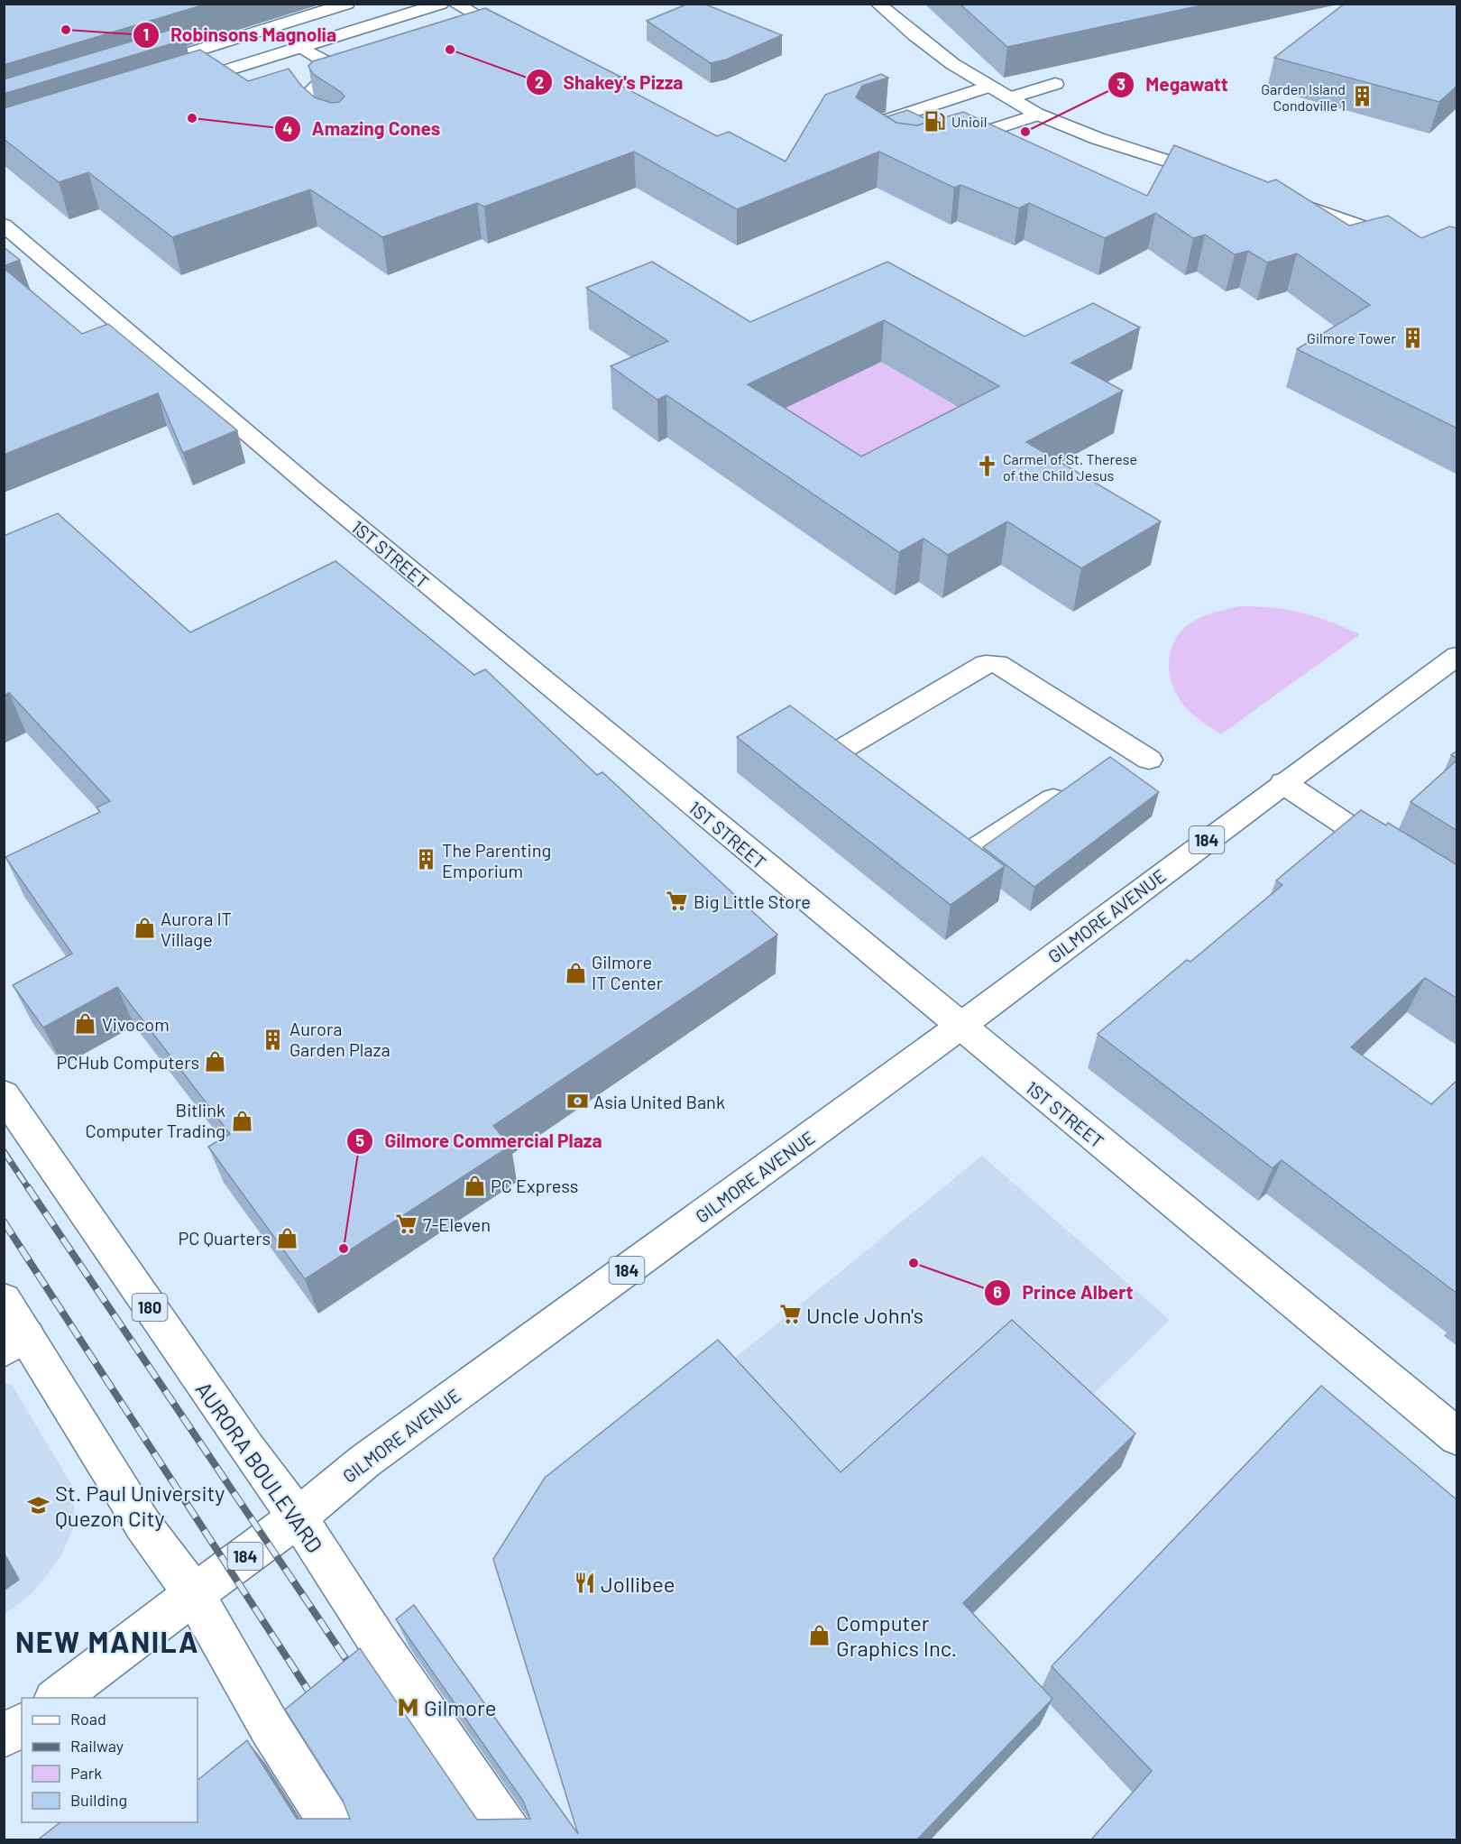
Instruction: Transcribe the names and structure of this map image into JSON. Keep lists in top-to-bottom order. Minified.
{"streets":{"main road":["1ST STREET","184","GILMORE AVENUE","180","AURORA BOULEVARD"]},"crossings":[["1ST STREET","GILMORE AVENUE"],["GILMORE AVENUE","AURORA BOULEVARD"]],"districts":["NEW MANILA"],"places":{"other":["Robinsons Magnolia","Shakey's Pizza","Amazing Cones","Megawatt","Gilmore Commercial Plaza","Prince Albert"],"building":["Garden Island Condoville 1","Gilmore Tower","The Parenting Emporium","Aurora Garden Plaza"],"fuel station":["Unioil"],"church":["Carmel of St. Therese of the Child Jesus"],"supermarket":["Big Little Store","7-Eleven","Uncle John's"],"shop":["Aurora IT Village","Gilmore IT Center","Vivocom","PCHub Computers","Bitlink Computer Trading","PC Express","PC Quarters","Computer Graphics Inc."],"bank":["Asia United Bank"],"school or university":["St. Paul University Quezon City"],"restaurant":["Jollibee"],"metro station":["Gilmore"]},"legend":["Road","Railway","Park","Building"]}
